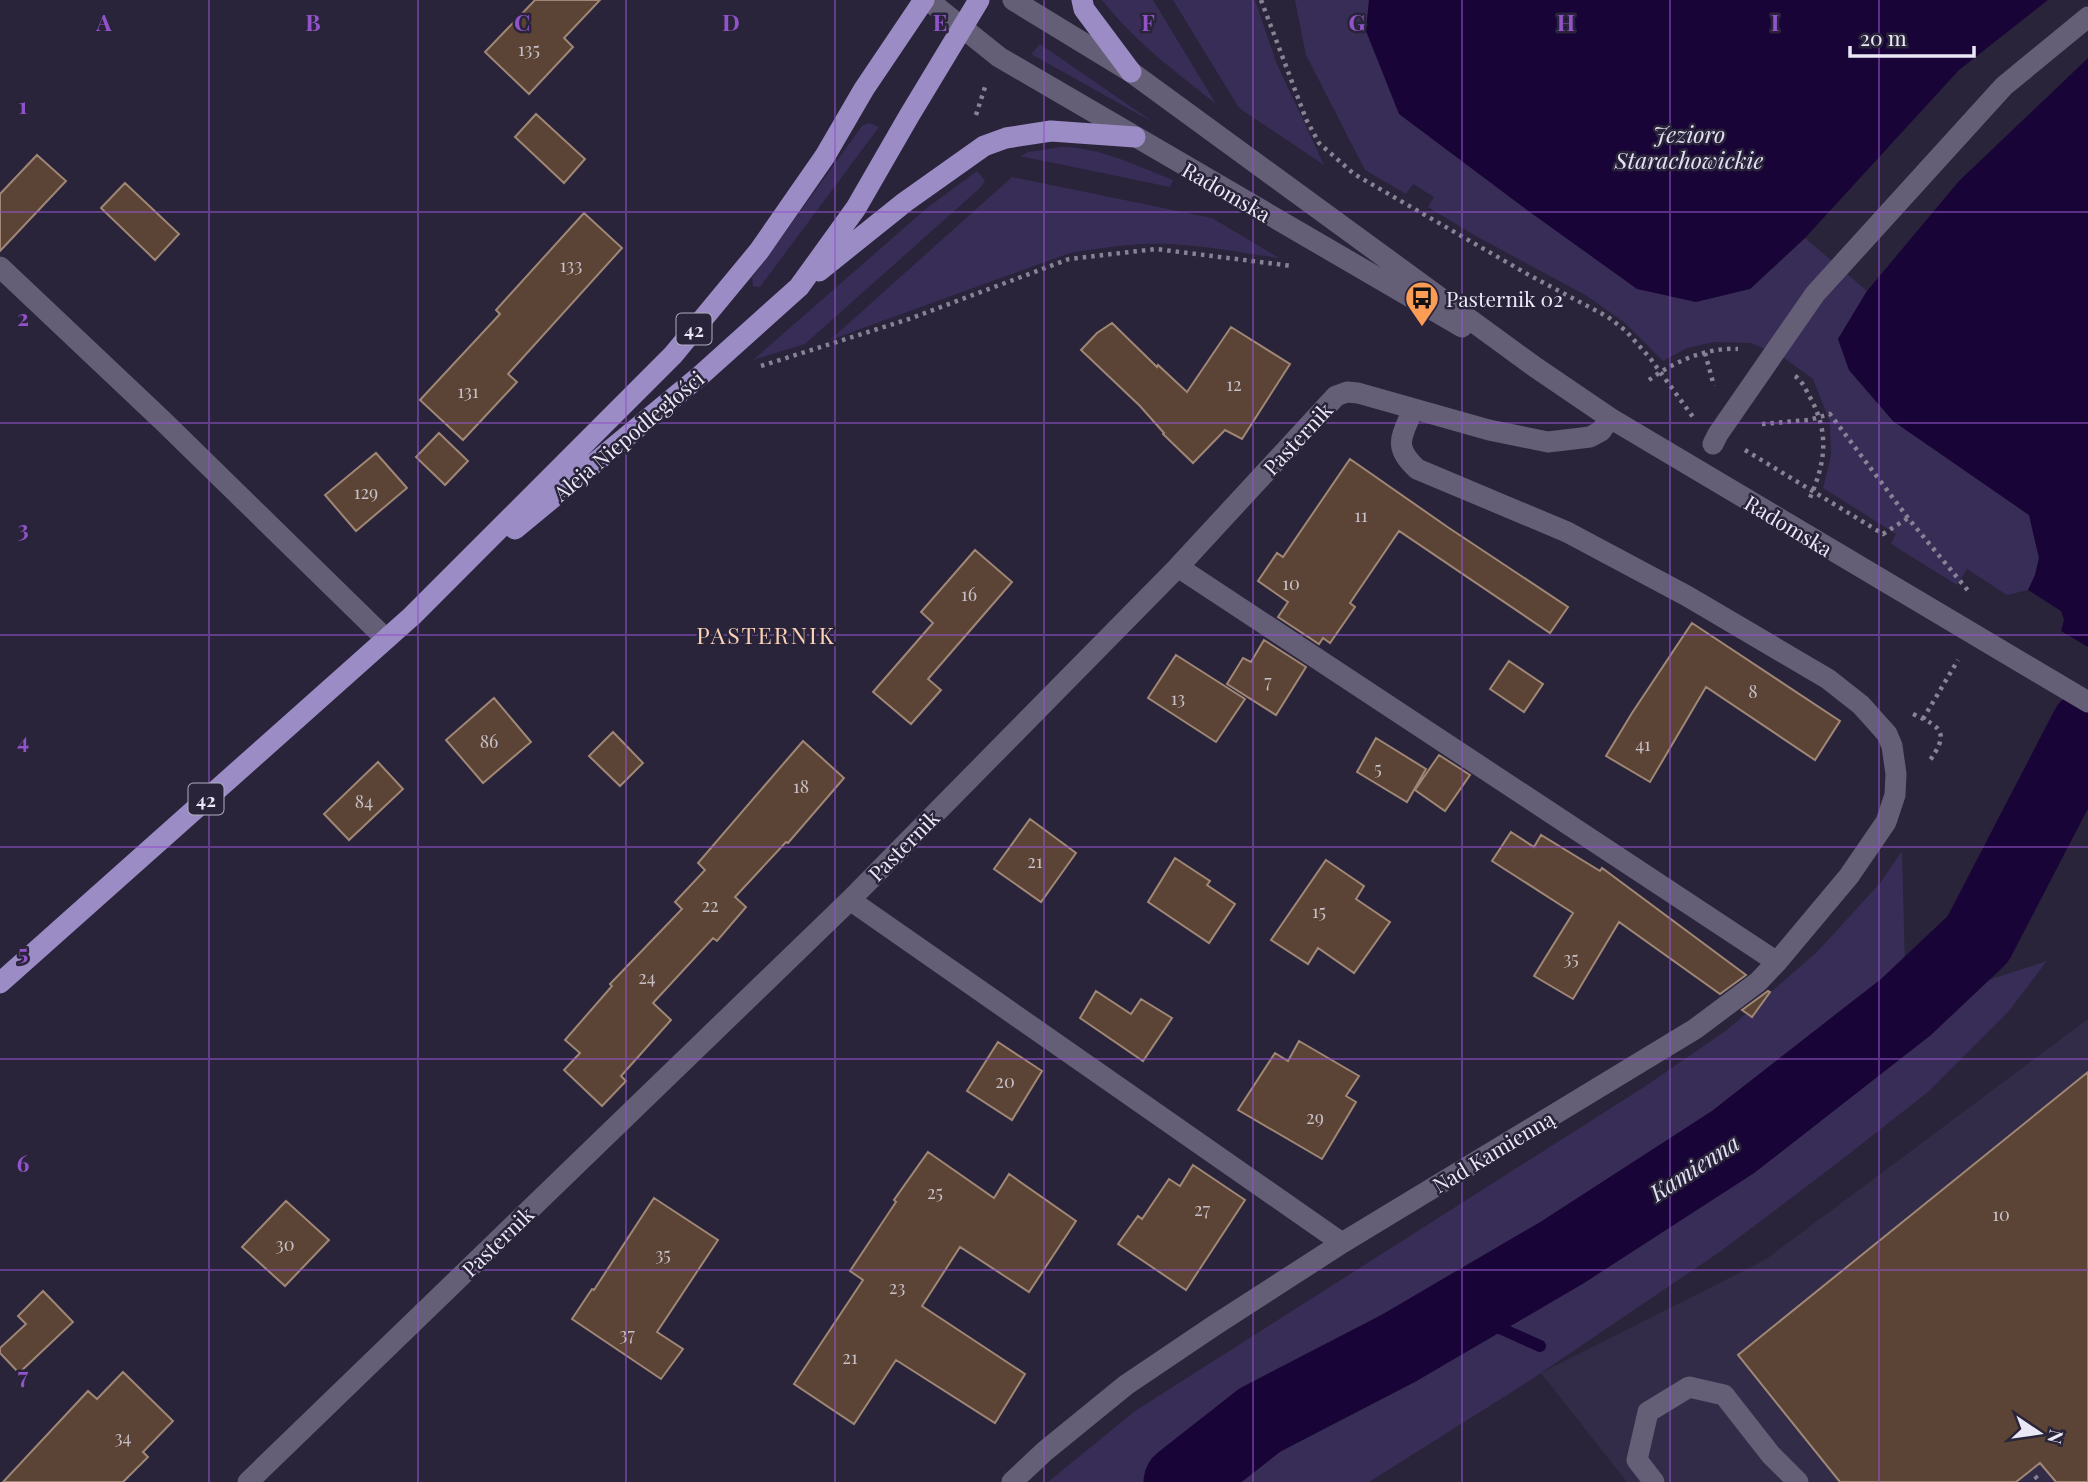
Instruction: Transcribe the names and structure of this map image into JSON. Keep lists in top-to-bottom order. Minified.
{"streets":{"main road":["42","Aleja Niepodległości"],"street":["Radomska","Pasternik","Nad Kamienną"]},"crossings":[["Radomska","42"],["Radomska","Aleja Niepodległości"],["Radomska","Pasternik"],["42","Aleja Niepodległości"],["Pasternik","Nad Kamienną"]],"districts":["PASTERNIK"],"water":["Jezioro Starachowickie","Kamienna"],"places":{"bus stop":["Pasternik 02"]},"house_numbers":["135","133","12","131","129","11","10","16","7","8","13","86","41","5","18","84","21","22","15","35","24","20","29","25","27","10","30","35","23","37","21","34"],"scale_bar":"20 m","north":"right","grid":{"columns":["A","B","C","D","E","F","G","H","I"],"rows":["1","2","3","4","5","6","7"]}}
